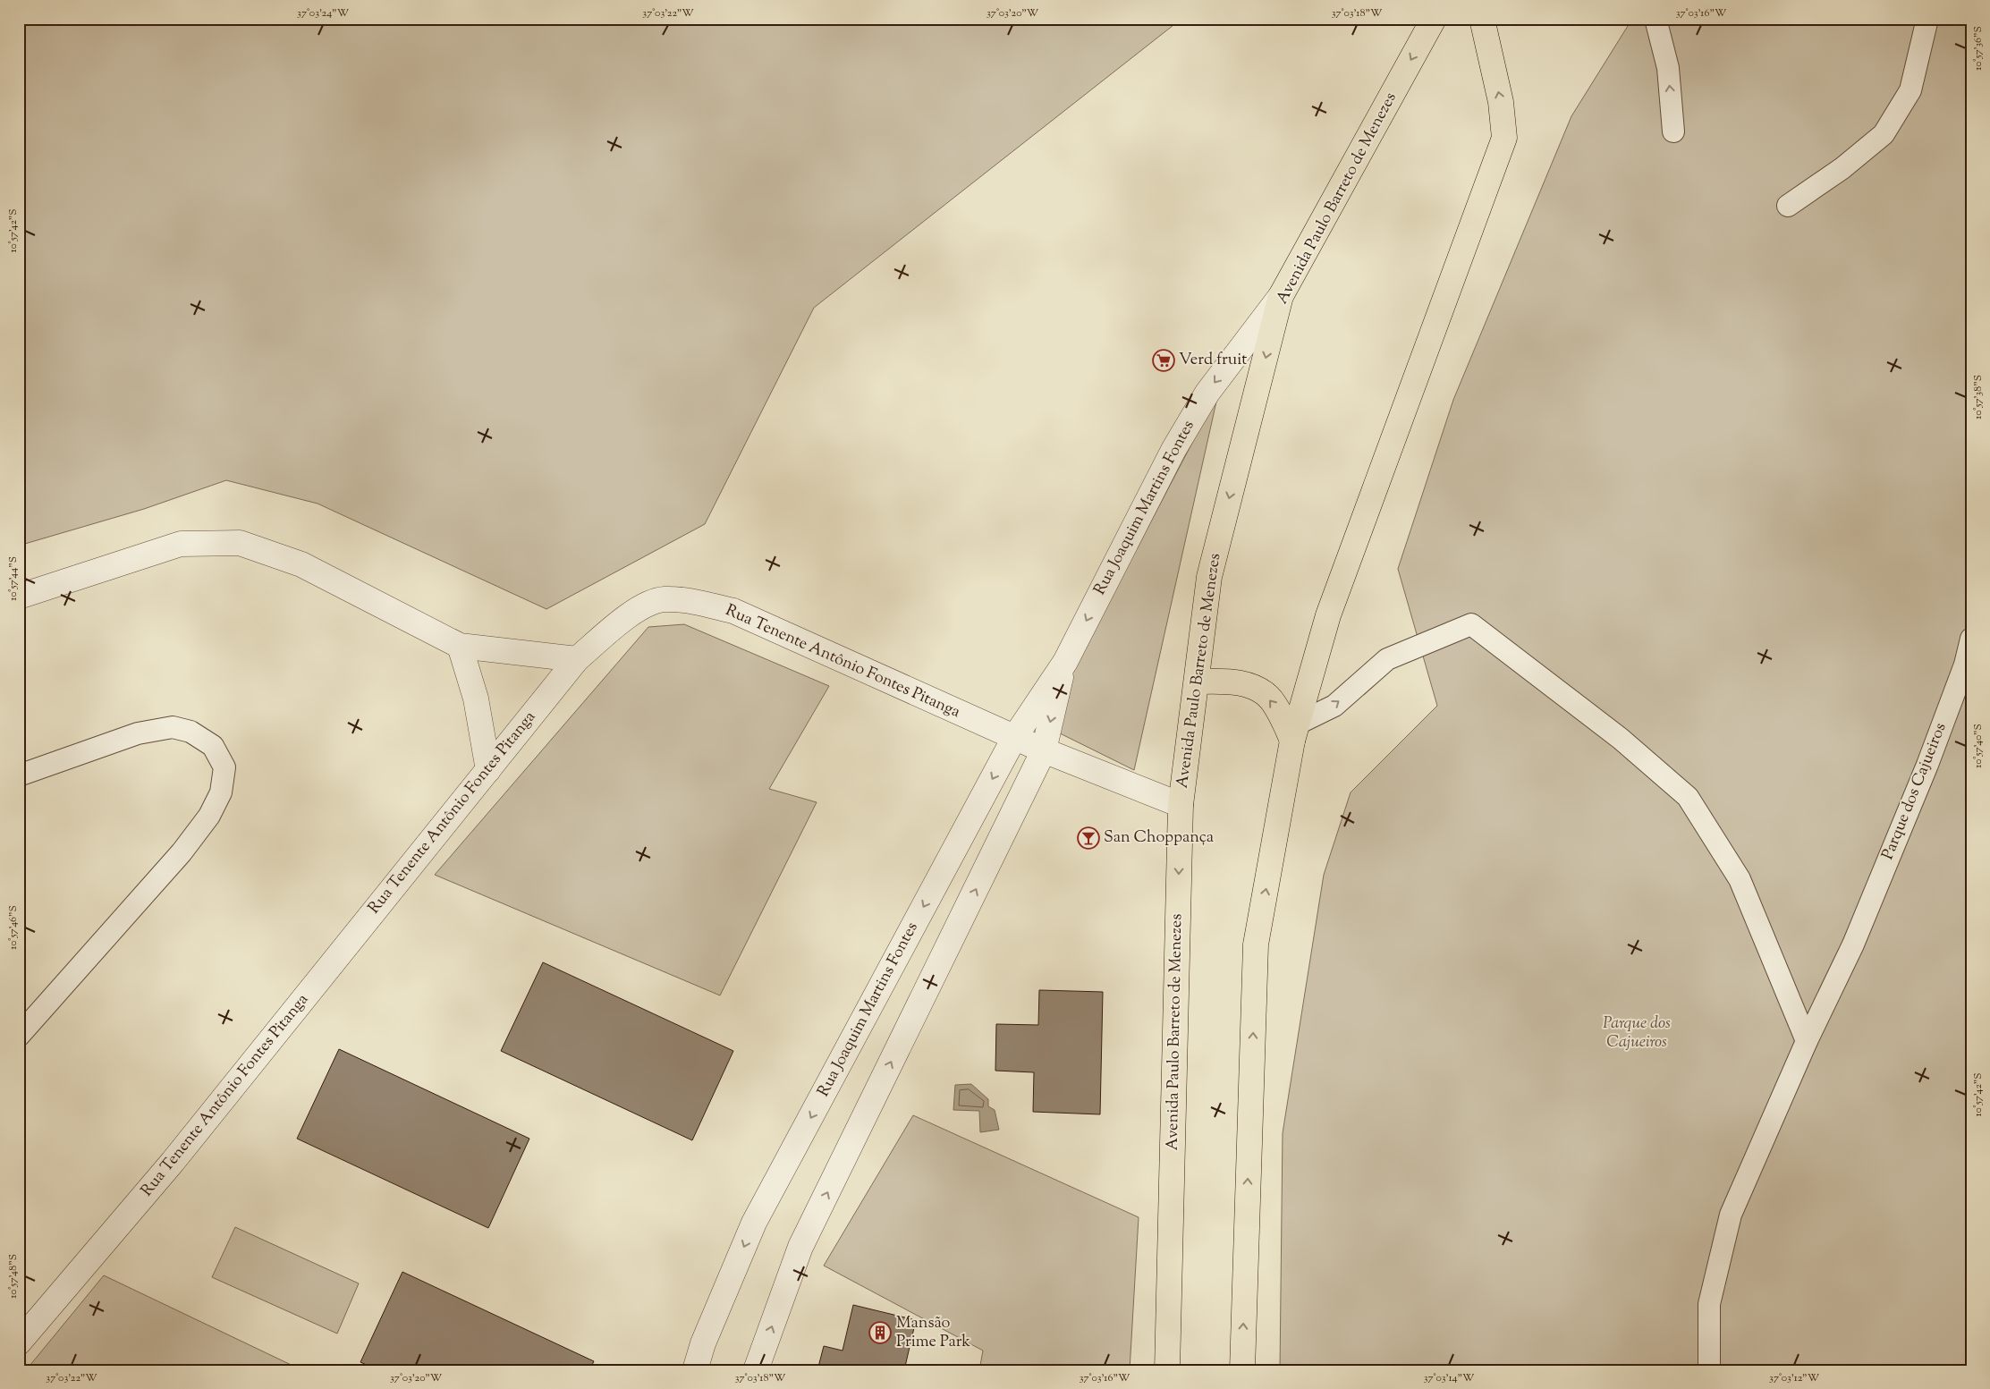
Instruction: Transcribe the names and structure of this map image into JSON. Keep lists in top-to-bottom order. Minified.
{"streets":{"main road":["Avenida Paulo Barreto de Menezes"],"street":["Rua Joaquim Martins Fontes","Rua Tenente Antônio Fontes Pitanga"],"lane":["Parque dos Cajueiros"]},"crossings":[["Avenida Paulo Barreto de Menezes","Rua Joaquim Martins Fontes"],["Avenida Paulo Barreto de Menezes","Rua Tenente Antônio Fontes Pitanga"],["Rua Joaquim Martins Fontes","Rua Tenente Antônio Fontes Pitanga"]],"parks":["Parque dos Cajueiros"],"places":{"supermarket":["Verd fruit"],"bar":["San Choppança"],"building":["Mansão Prime Park"]},"coordinates":["37°03'24\"W","37°03'22\"W","37°03'20\"W","37°03'18\"W","37°03'16\"W","10°57'36\"S","10°57'42\"S","10°57'38\"S","10°57'44\"S","10°57'40\"S","10°57'46\"S","10°57'48\"S","37°03'14\"W","37°03'12\"W"]}
